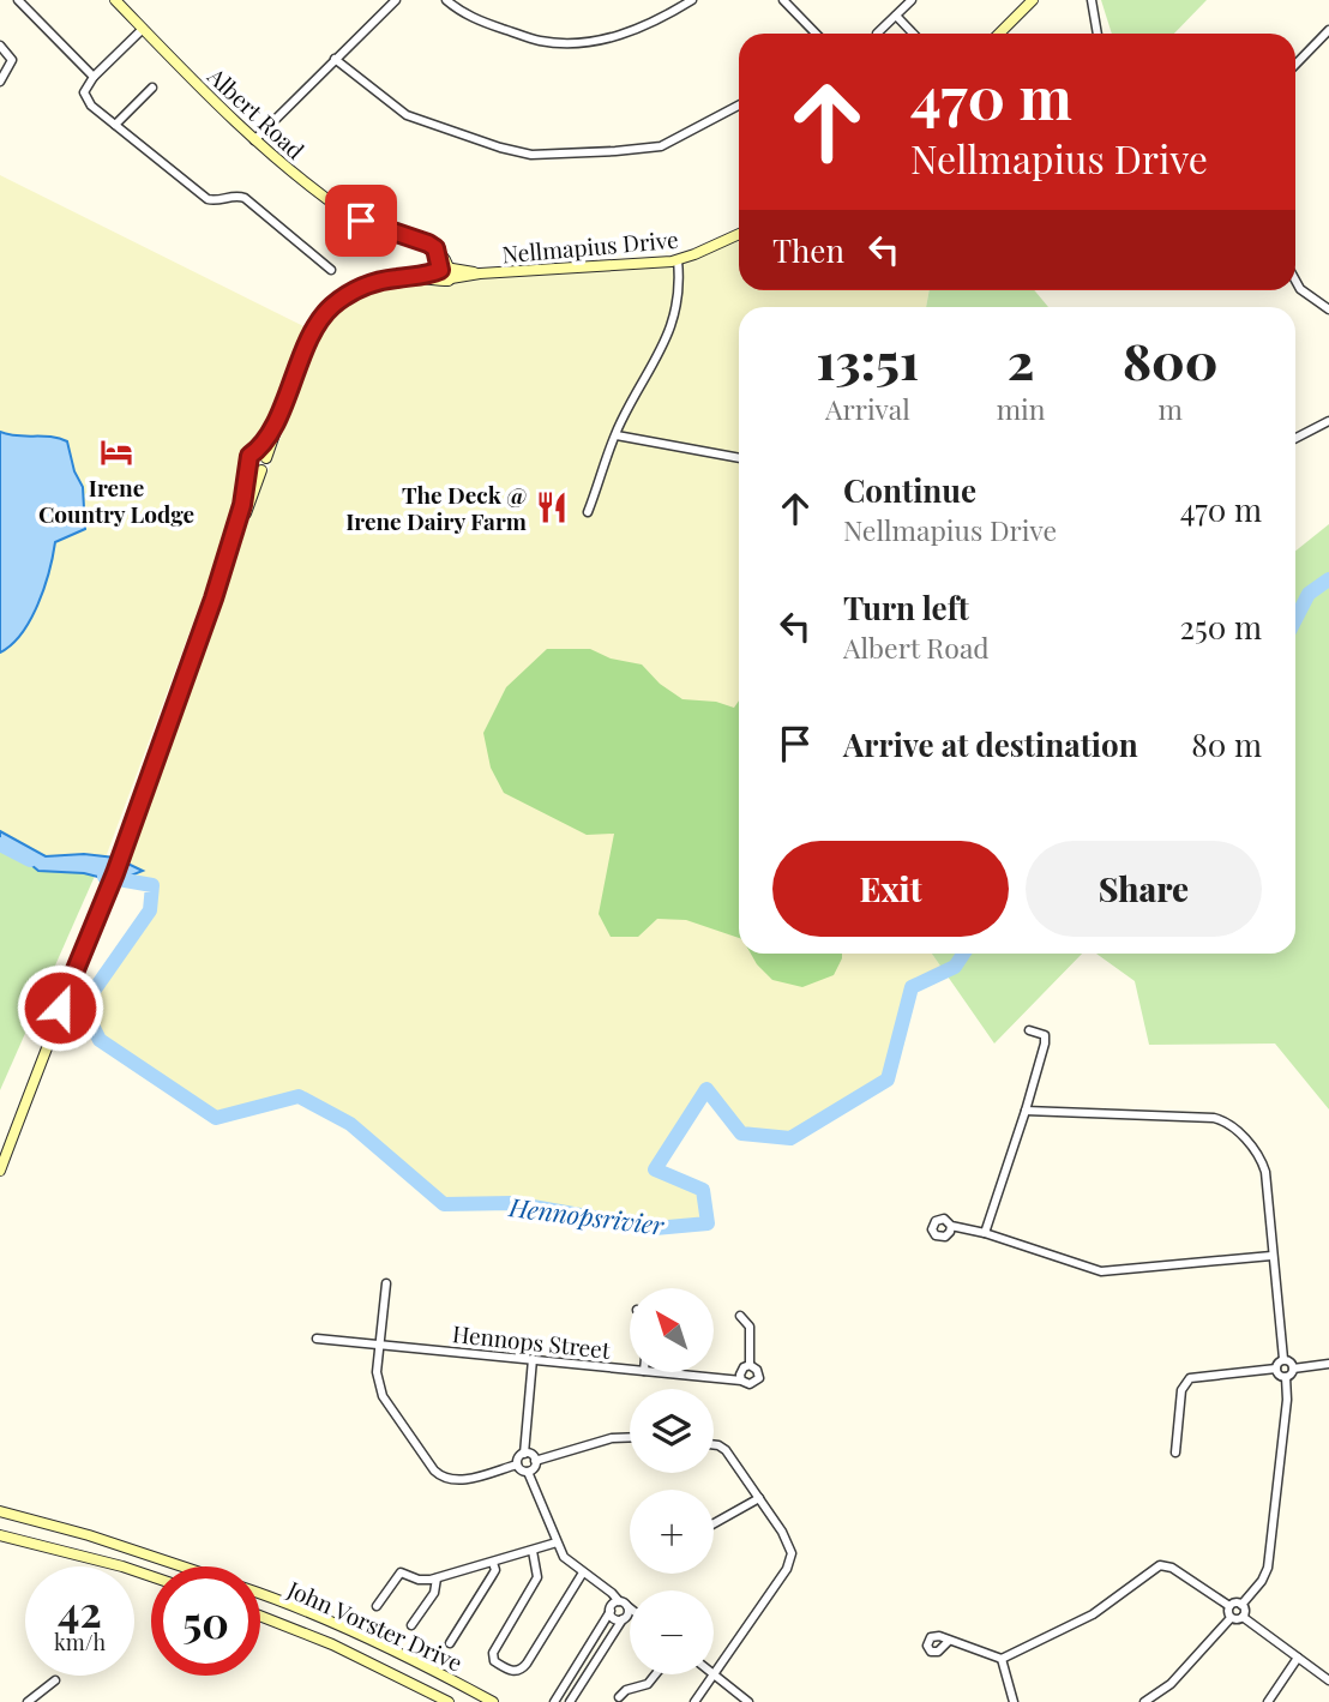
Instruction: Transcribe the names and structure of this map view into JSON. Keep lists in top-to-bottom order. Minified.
{"streets":{"main road":["Albert Road","Nellmapius Drive","John Vorster Drive"],"street":["Hennops Street"]},"crossings":[["Albert Road","Nellmapius Drive"]],"water":["Hennopsrivier"],"places":{"hotel":["Irene Country Lodge"],"restaurant":["The Deck @ Irene Dairy Farm"]},"north":"top left","page":{"turn":["470 m","Nellmapius Drive"],"then":"Then","eta":["13:51","Arrival","2","min","800","m"],"list":[{"name":"Continue","note":"Nellmapius Drive","value":"470 m"},{"name":"Turn left","note":"Albert Road","value":"250 m"},{"name":"Arrive at destination","value":"80 m"}],"buttons":["Exit","Share"],"map_buttons":["+","−"],"speed":"42 km/h","limit":"50"}}
